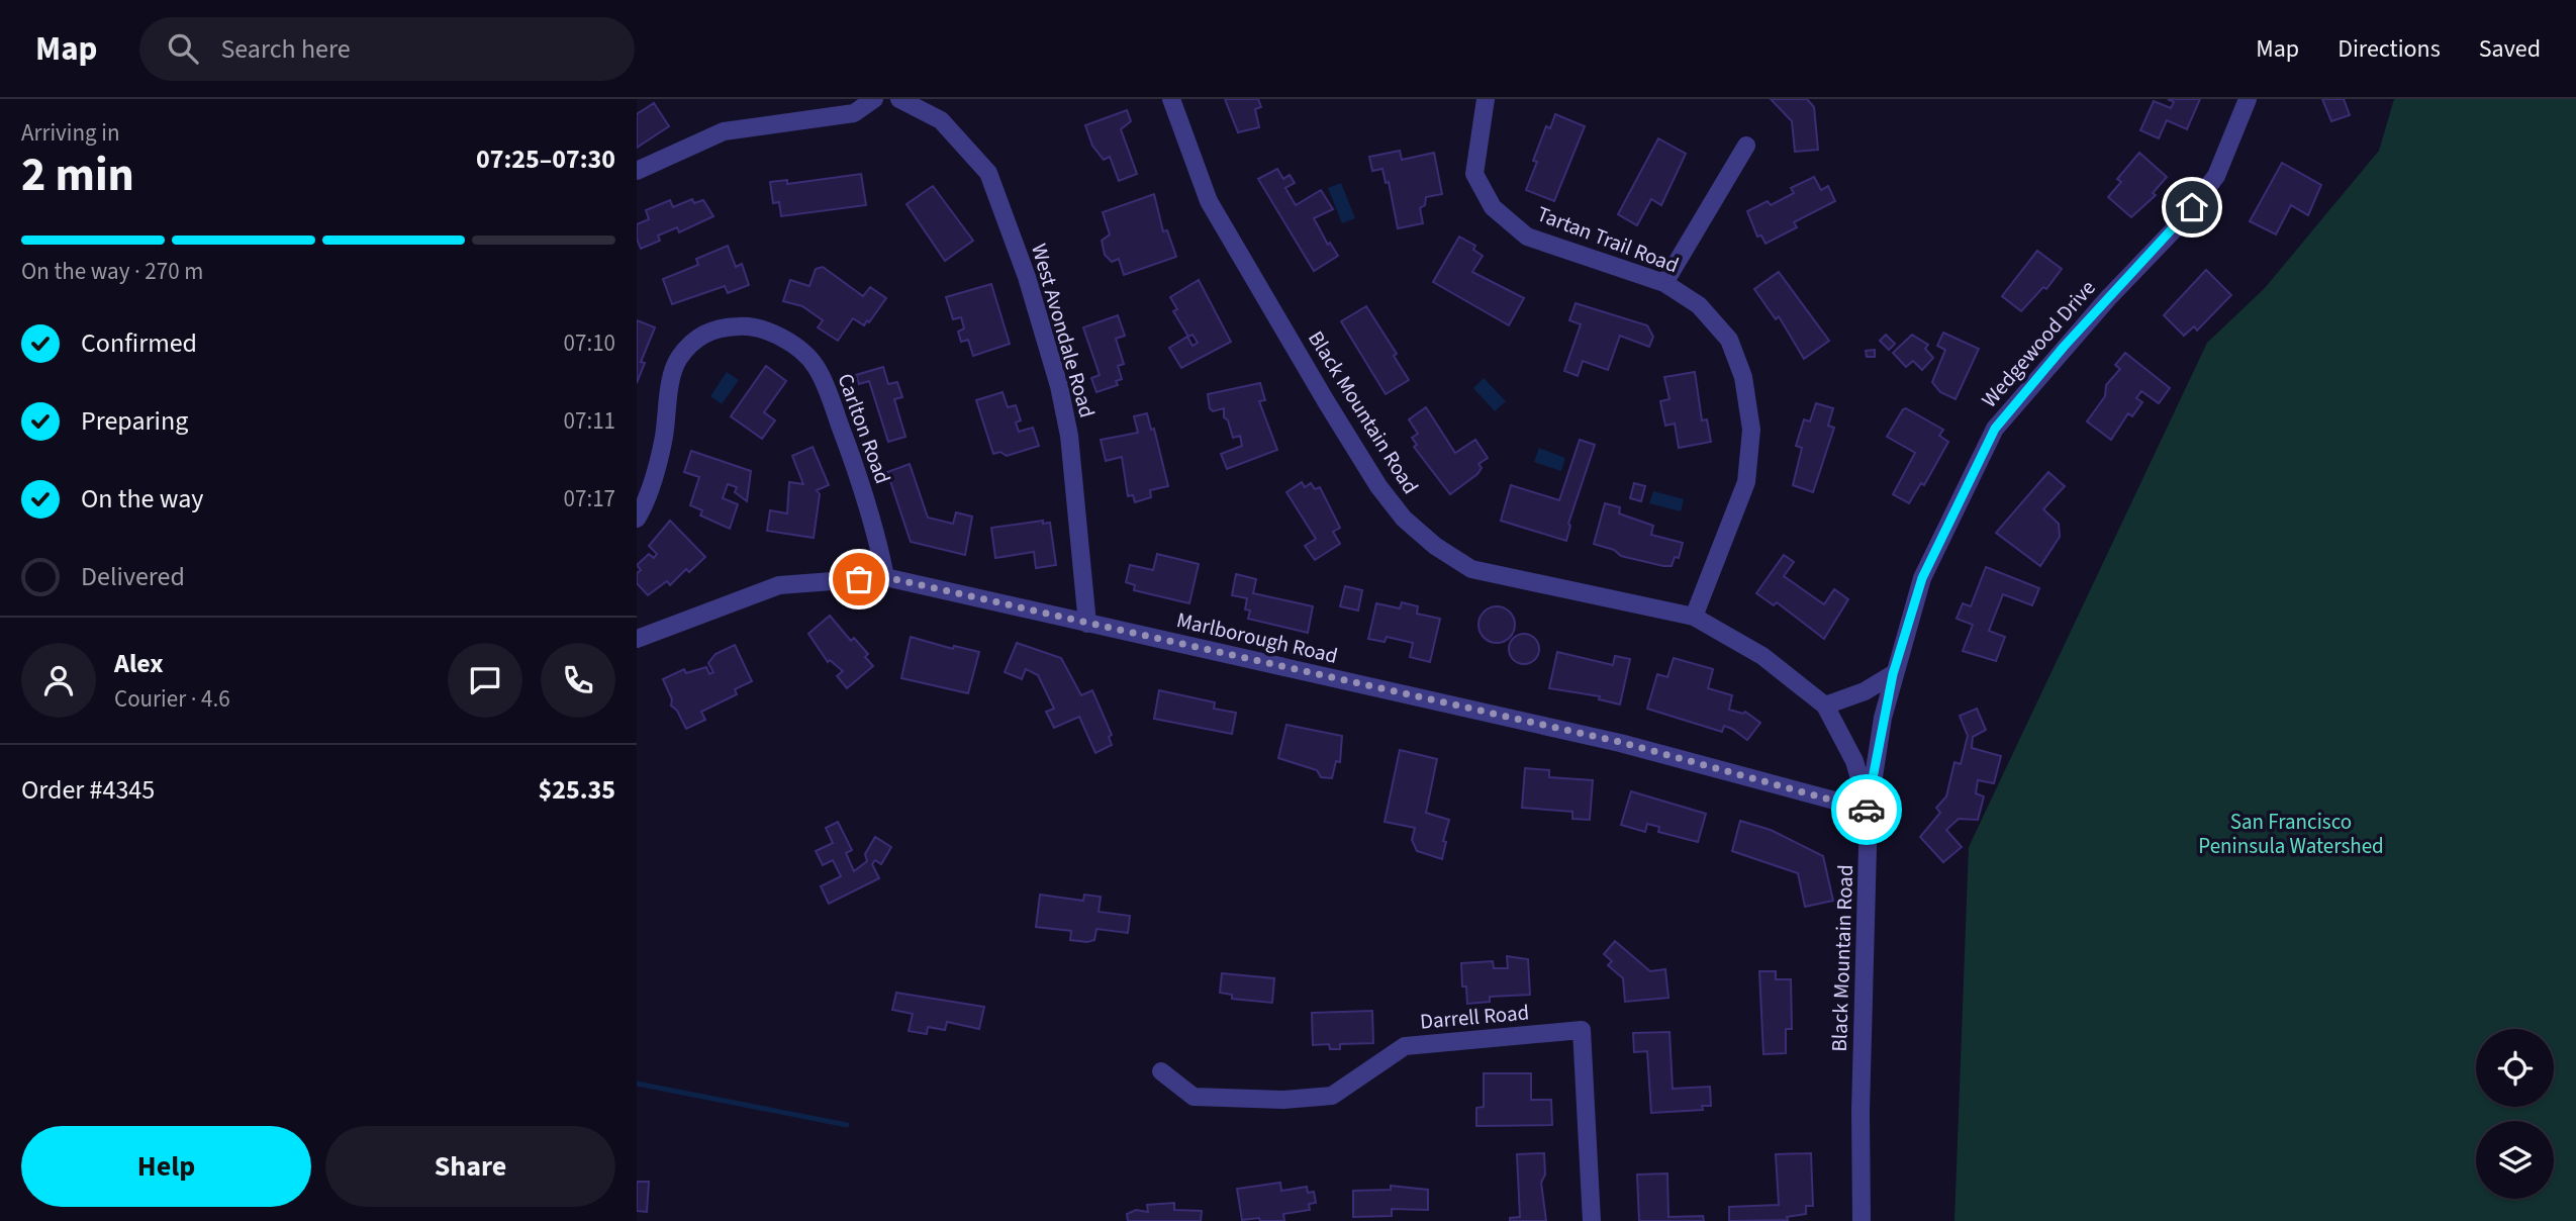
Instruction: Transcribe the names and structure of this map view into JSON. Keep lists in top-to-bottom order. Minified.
{"streets":{"street":["Tartan Trail Road","West Avondale Road","Wedgewood Drive","Black Mountain Road","Carlton Road","Marlborough Road","Darrell Road"]},"crossings":[["Tartan Trail Road","Black Mountain Road"],["West Avondale Road","Marlborough Road"],["Wedgewood Drive","Black Mountain Road"],["Wedgewood Drive","Marlborough Road"],["Black Mountain Road","Marlborough Road"],["Carlton Road","Marlborough Road"]],"parks":["San Francisco Peninsula Watershed"],"page":{"header":"Map","search":"Search here","nav":["Map","Directions","Saved"],"heading":["2 min","Arriving in","07:25–07:30"],"panel":["Alex","Courier · 4.6","Order #4345","$25.35"],"bar":"On the way · 270 m","list":[["Confirmed","07:10"],["Preparing","07:11"],["On the way","07:17"],"Delivered"],"buttons":["Help","Share"]}}
